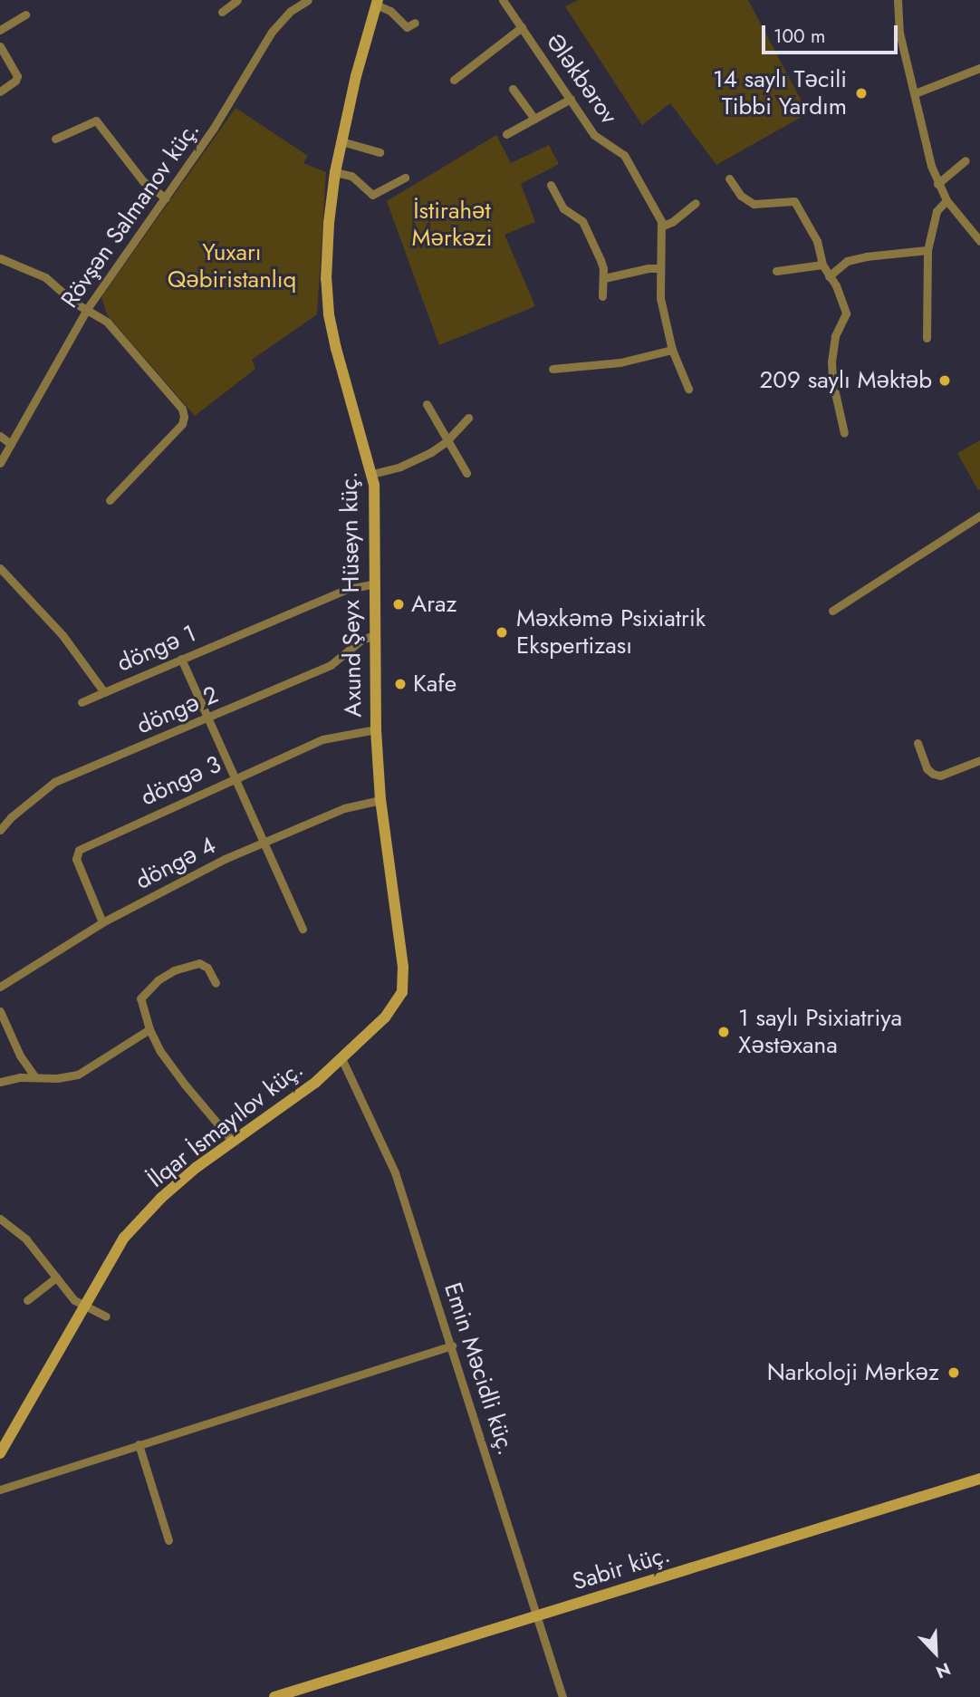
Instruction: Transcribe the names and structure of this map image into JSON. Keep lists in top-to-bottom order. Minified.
{"streets":{"main road":["Axund Şeyx Hüseyn küç.","İlqar İsmayılov küç.","Sabir küç."],"street":["Ələkbərov","Rövşən Salmanov küç.","döngə 1","döngə 2","döngə 3","döngə 4","Emin Məcidli küç."]},"crossings":[["Axund Şeyx Hüseyn küç.","döngə 1"],["Axund Şeyx Hüseyn küç.","döngə 2"],["Axund Şeyx Hüseyn küç.","döngə 3"],["Axund Şeyx Hüseyn küç.","döngə 4"],["Axund Şeyx Hüseyn küç.","İlqar İsmayılov küç."],["Axund Şeyx Hüseyn küç.","Emin Məcidli küç."],["döngə 3","döngə 4"],["İlqar İsmayılov küç.","Emin Məcidli küç."],["Emin Məcidli küç.","Sabir küç."]],"parks":["İstirahət Mərkəzi","Yuxarı Qəbiristanlıq"],"places":["14 saylı Təcili Tibbi Yardım","209 saylı Məktəb","Araz","Məxkəmə Psixiatrik Ekspertizası","Kafe","1 saylı Psixiatriya Xəstəxana","Narkoloji Mərkəz"],"scale_bar":"100 m","north":"bottom right"}
